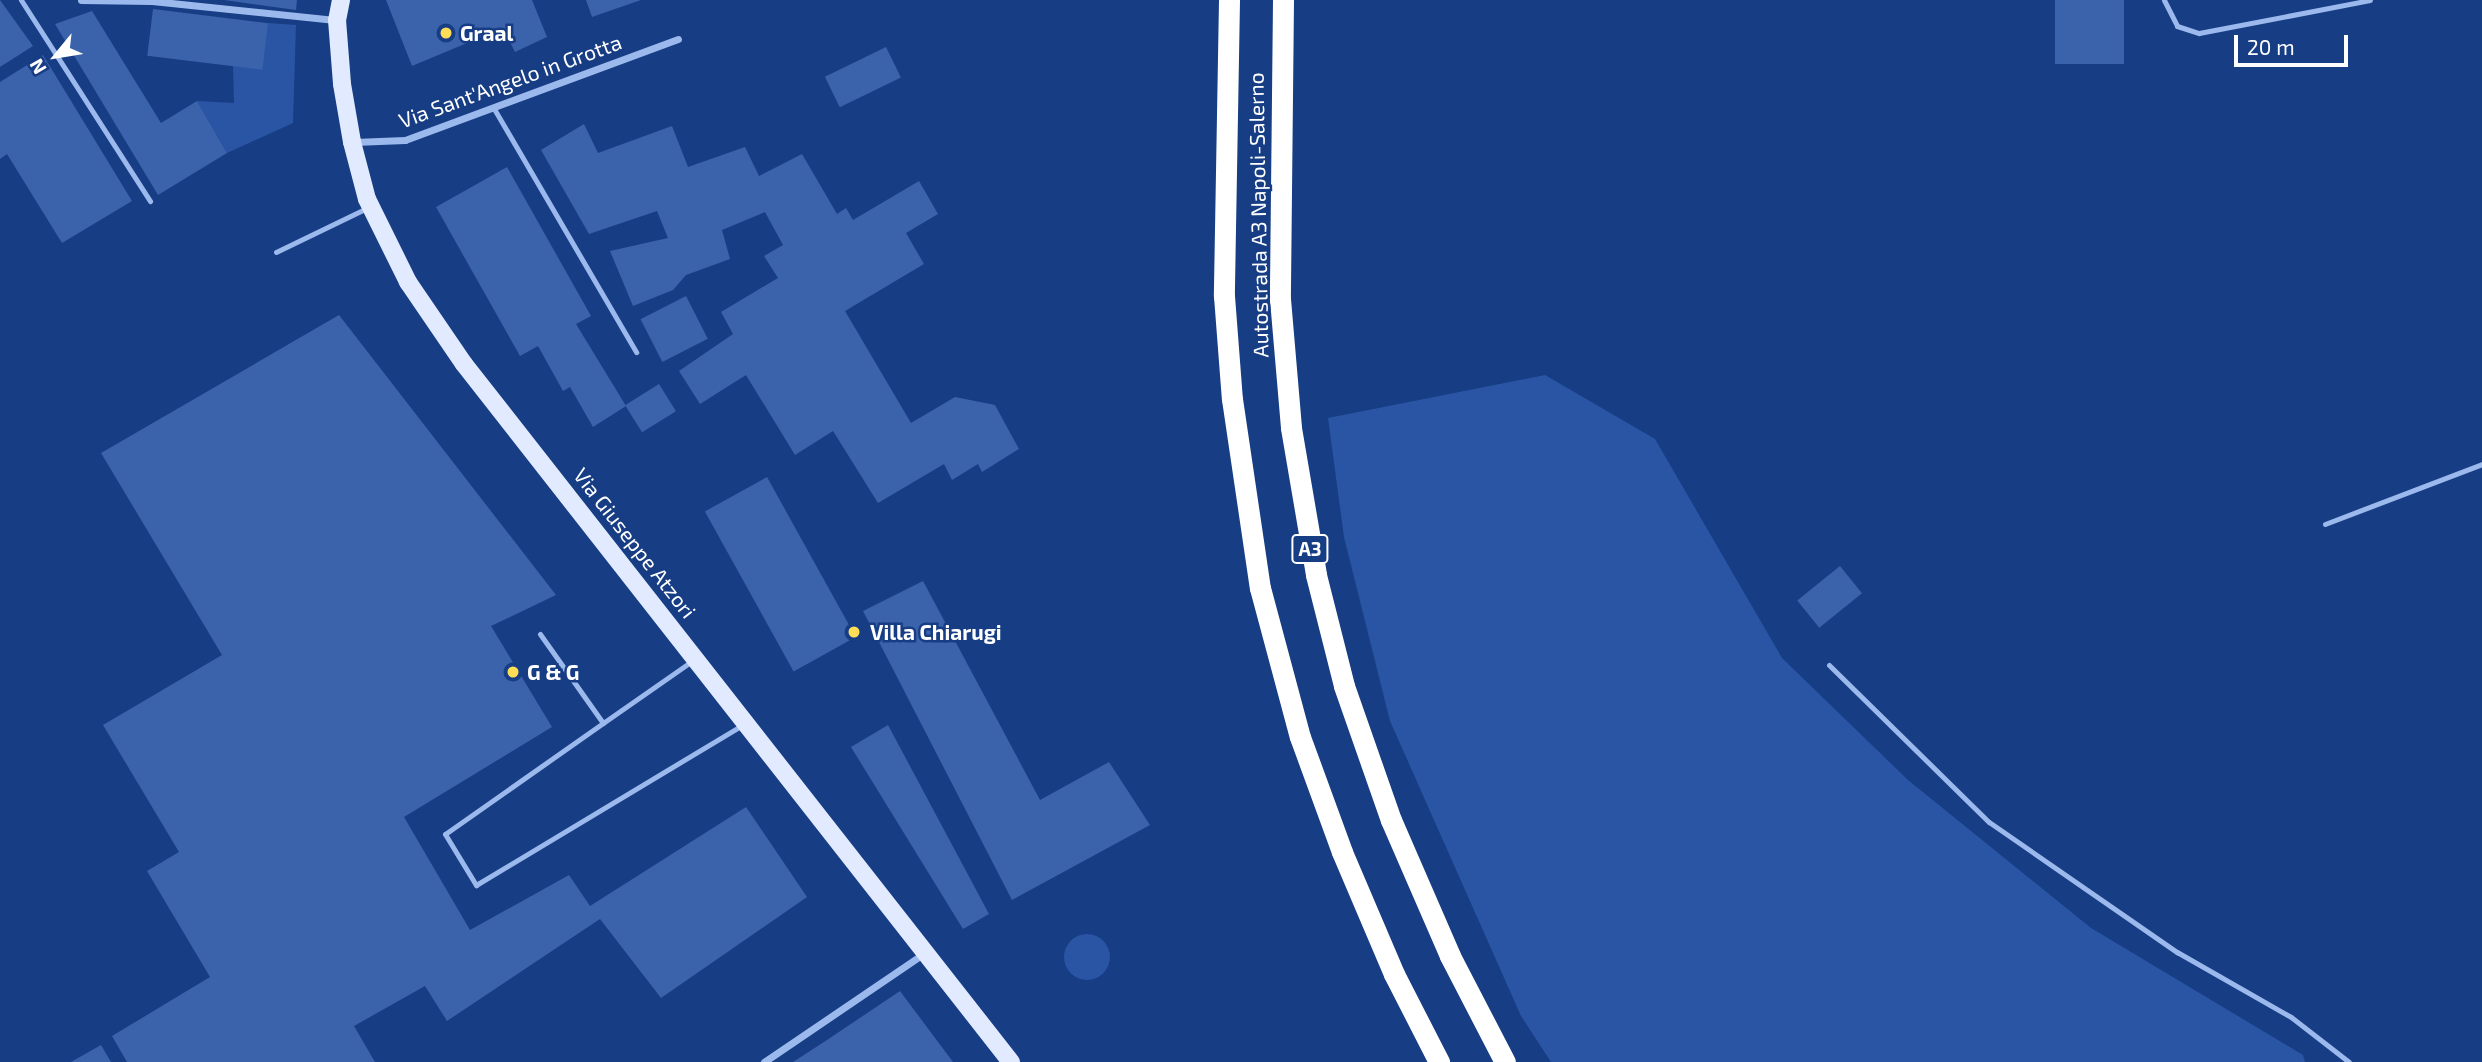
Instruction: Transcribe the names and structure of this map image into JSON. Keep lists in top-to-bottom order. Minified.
{"streets":{"highway":["Autostrada A3 Napoli-Salerno","A3"],"main road":["Via Giuseppe Atzori"],"street":["Via Sant'Angelo in Grotta"]},"crossings":[["Via Sant'Angelo in Grotta","Via Giuseppe Atzori"]],"places":["Graal","Villa Chiarugi","G & G"],"scale_bar":"20 m","north":"bottom left"}
